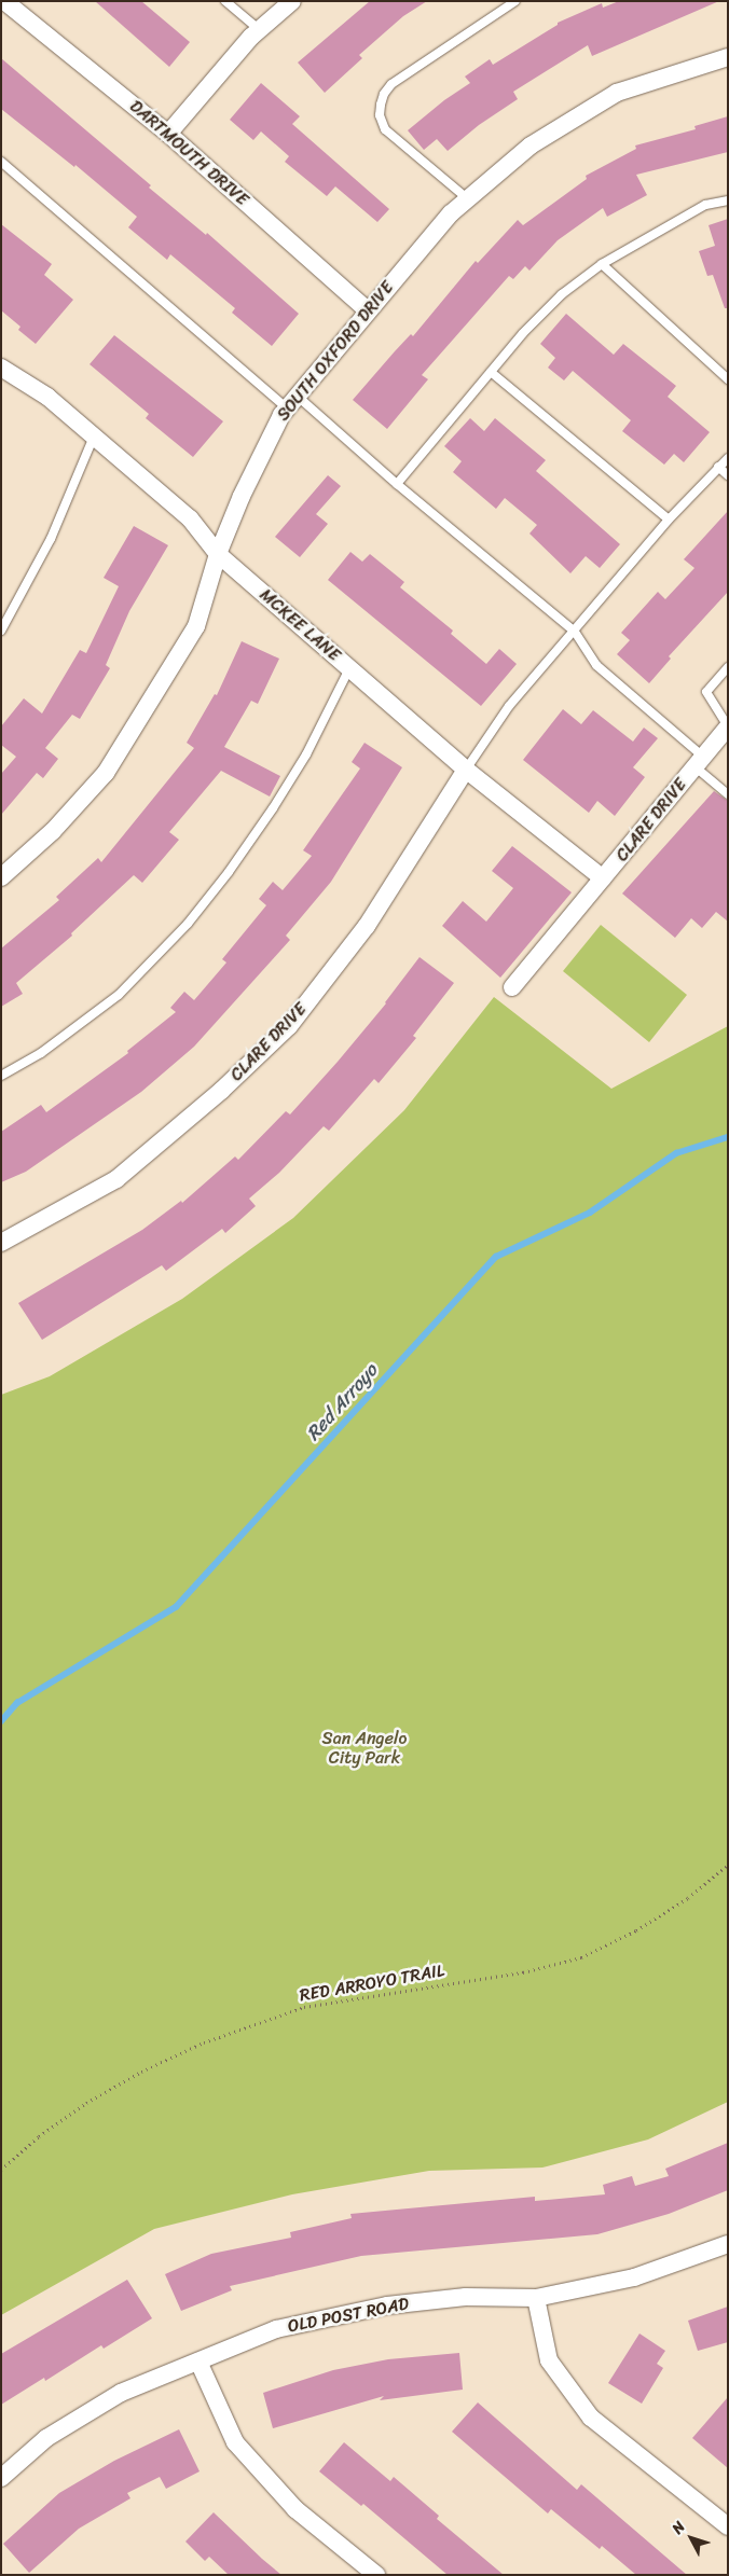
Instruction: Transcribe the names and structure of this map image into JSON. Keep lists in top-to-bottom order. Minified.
{"streets":{"street":["DARTMOUTH DRIVE","SOUTH OXFORD DRIVE","MCKEE LANE","CLARE DRIVE","OLD POST ROAD"],"path":["RED ARROYO TRAIL"]},"crossings":[["DARTMOUTH DRIVE","SOUTH OXFORD DRIVE"],["SOUTH OXFORD DRIVE","MCKEE LANE"],["MCKEE LANE","CLARE DRIVE"]],"water":["Red Arroyo"],"parks":["San Angelo City Park"],"north":"top left"}
